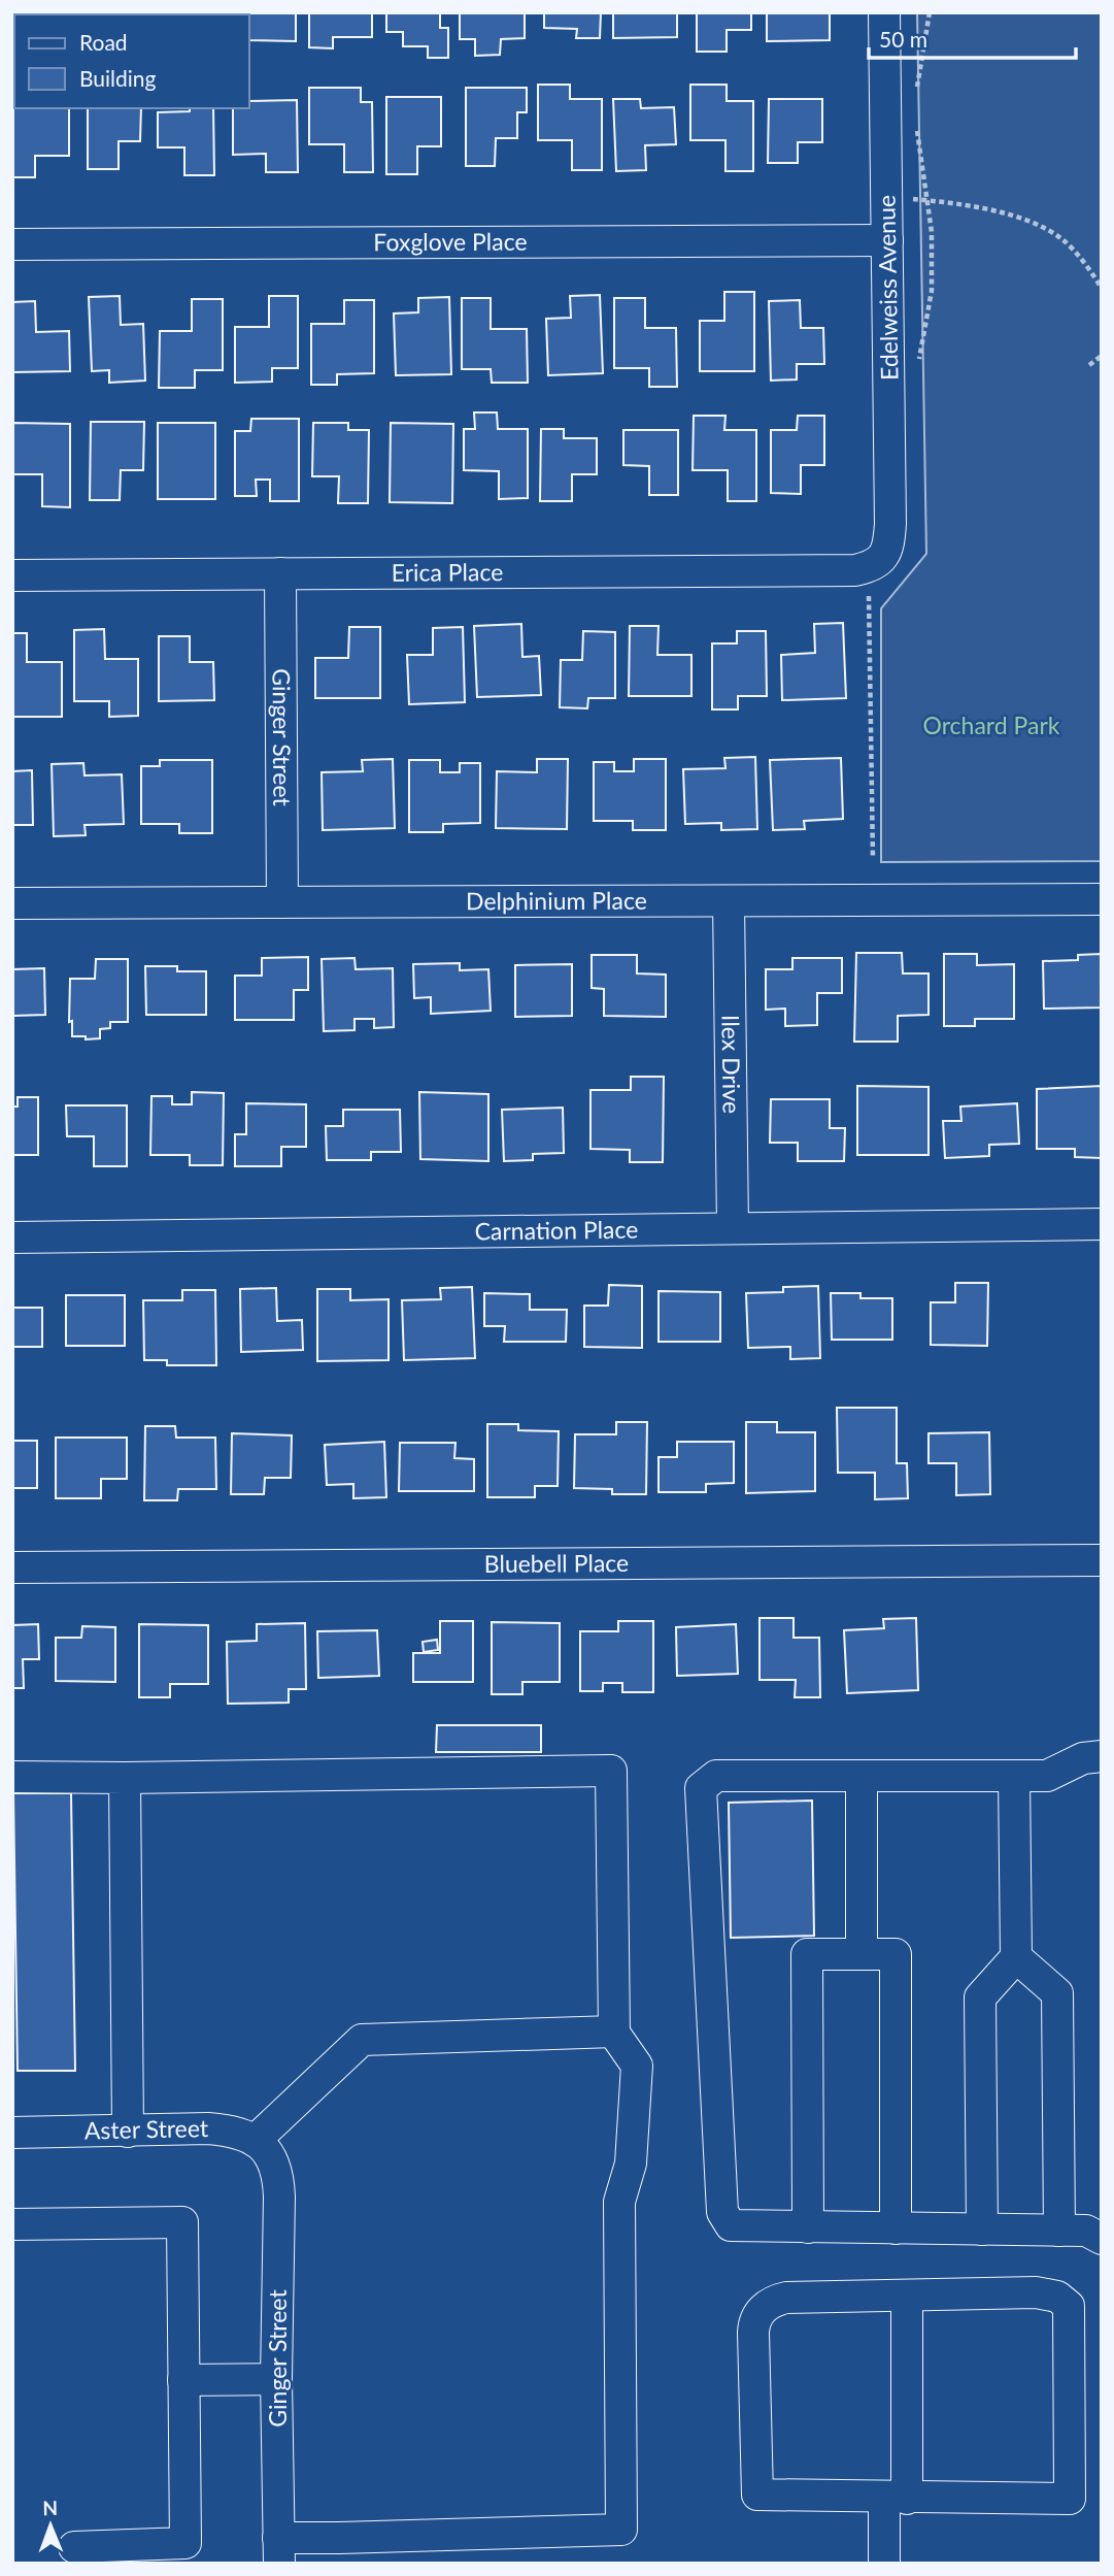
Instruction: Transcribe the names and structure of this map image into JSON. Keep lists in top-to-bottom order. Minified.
{"streets":{"street":["Foxglove Place","Edelweiss Avenue","Erica Place","Ginger Street","Delphinium Place","Ilex Drive","Carnation Place","Bluebell Place","Aster Street"]},"crossings":[["Foxglove Place","Edelweiss Avenue"],["Edelweiss Avenue","Erica Place"],["Erica Place","Ginger Street"],["Ginger Street","Delphinium Place"],["Ginger Street","Aster Street"],["Delphinium Place","Ilex Drive"],["Ilex Drive","Carnation Place"]],"parks":["Orchard Park"],"legend":["Road","Building"],"scale_bar":"50 m","north":"top"}
